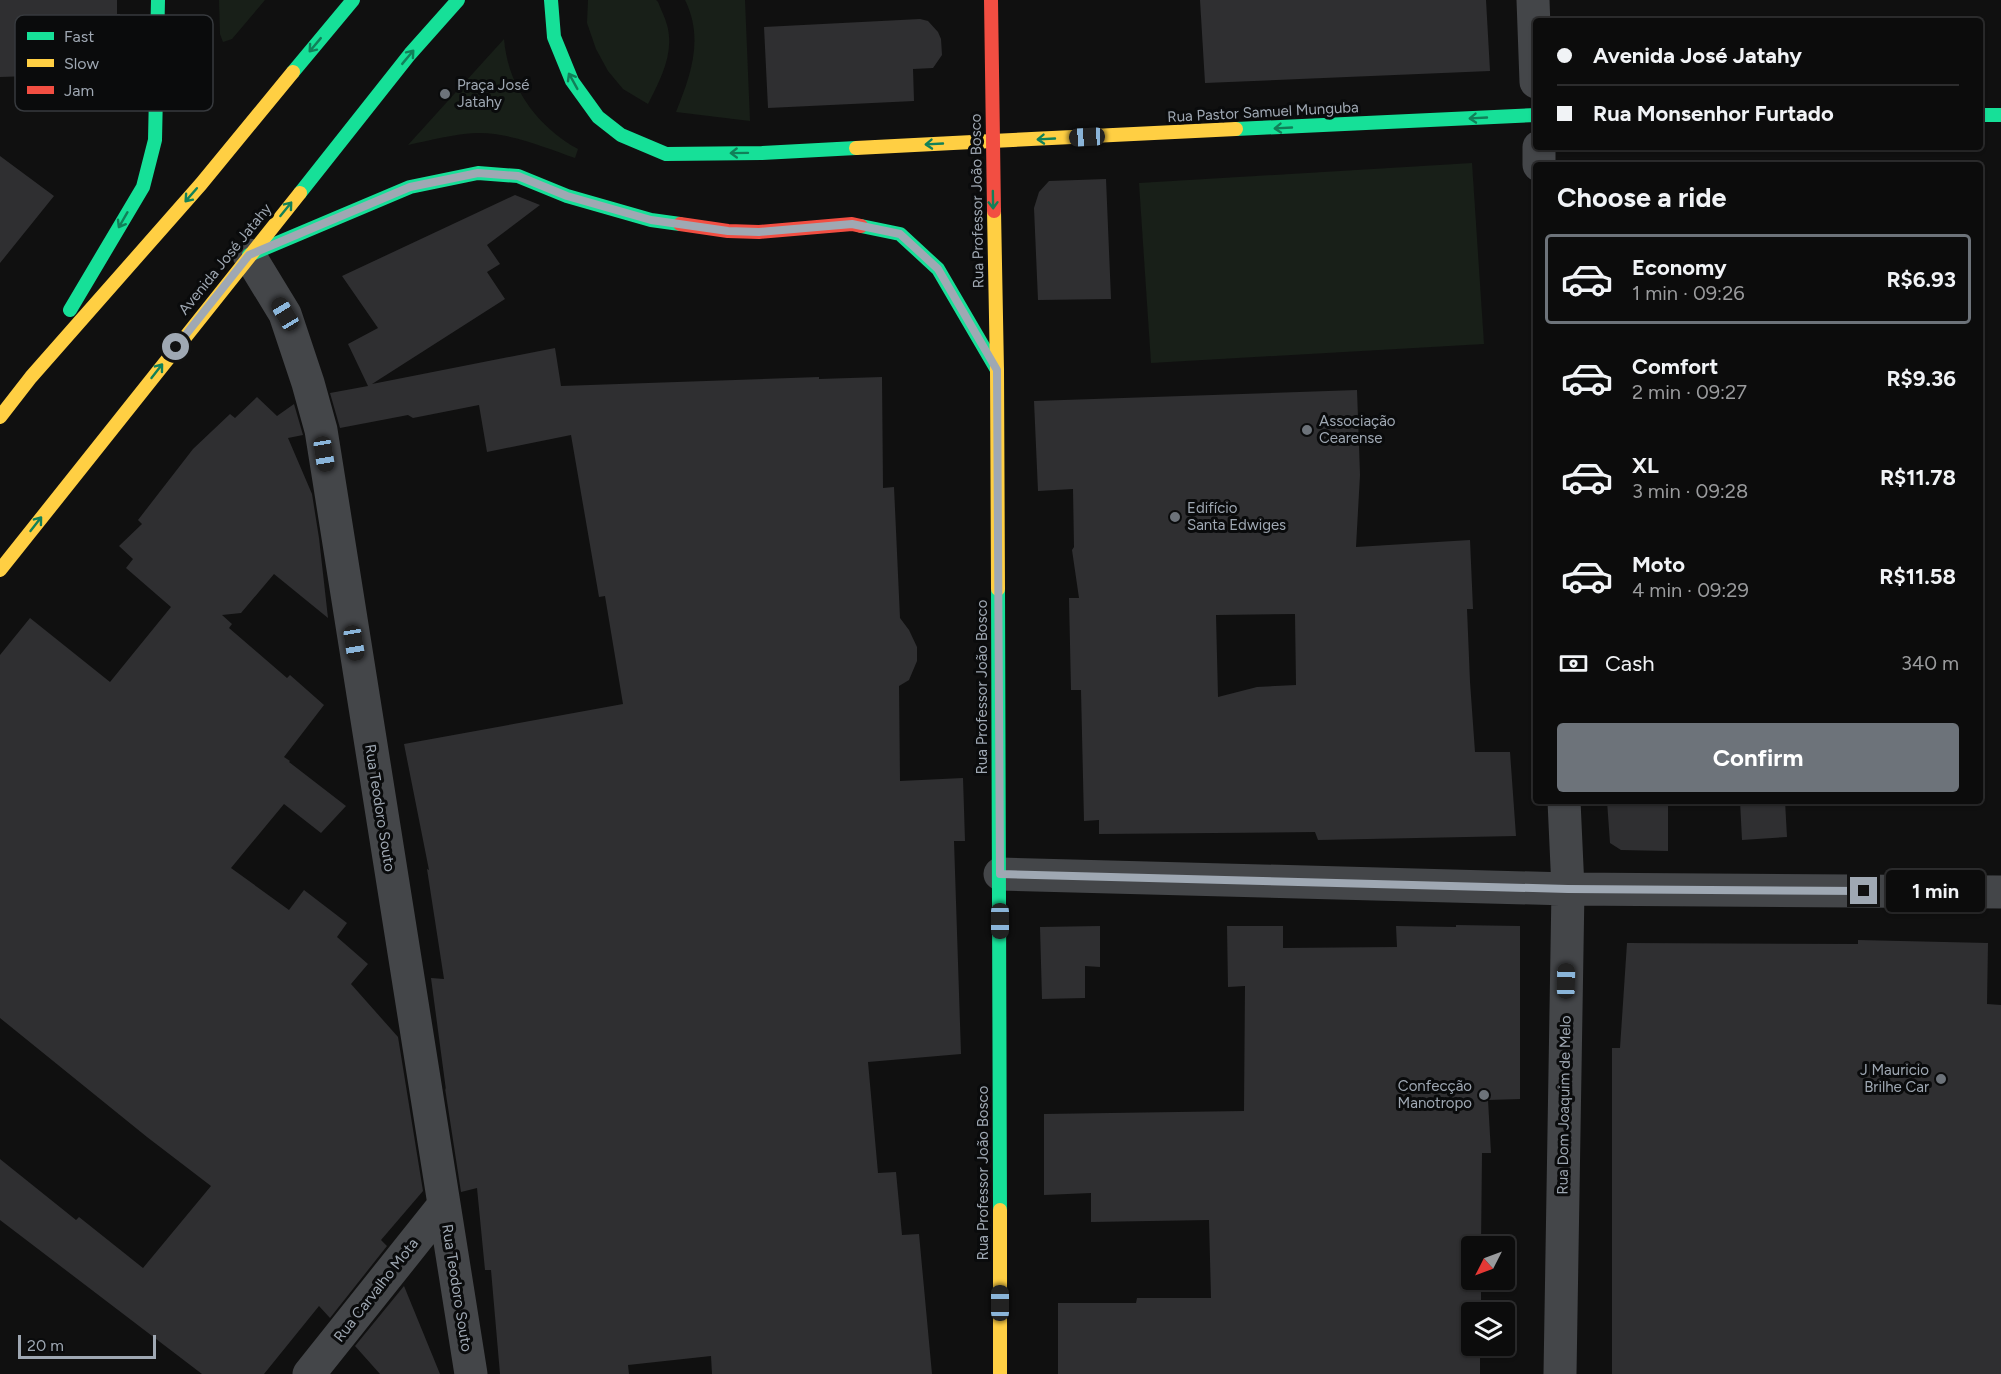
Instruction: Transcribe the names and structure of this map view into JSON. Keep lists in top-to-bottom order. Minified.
{"streets":{"main road":["Rua Pastor Samuel Munguba","Rua Professor João Bosco","Avenida José Jatahy"],"street":["Rua Teodoro Souto","Rua Dom Joaquim de Melo","Rua Carvalho Mota"]},"crossings":[["Rua Pastor Samuel Munguba","Rua Professor João Bosco"],["Avenida José Jatahy","Rua Teodoro Souto"],["Rua Teodoro Souto","Rua Carvalho Mota"]],"one_way":["Rua Pastor Samuel Munguba"],"places":["Praça José Jatahy","Associação Cearense","Edifício Santa Edwiges","J Mauricio Brilhe Car","Confecção Manotropo"],"legend":["Fast","Slow","Jam"],"scale_bar":"20 m","north":"bottom left","page":{"banner":["Avenida José Jatahy","Rua Monsenhor Furtado"],"heading":"Choose a ride","list":[{"name":"Economy","note":"1 min · 09:26","value":"R$6.93"},{"name":"Comfort","note":"2 min · 09:27","value":"R$9.36"},{"name":"XL","note":"3 min · 09:28","value":"R$11.78"},{"name":"Moto","note":"4 min · 09:29","value":"R$11.58"}],"pay":["Cash","340 m"],"buttons":"Confirm","bubble":"1 min","scale":"20 m"}}
